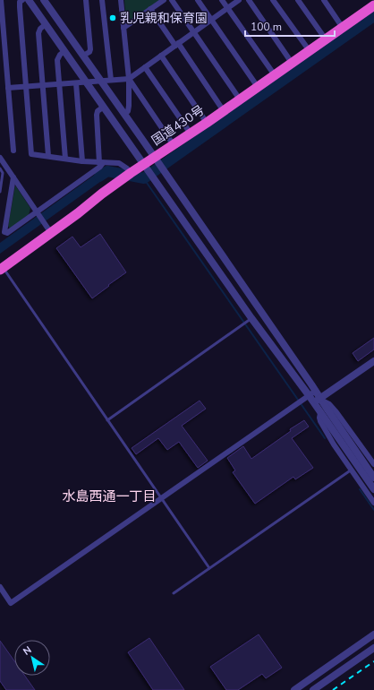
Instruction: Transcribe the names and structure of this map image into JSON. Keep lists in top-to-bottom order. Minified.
{"streets":{"highway":["国道430号"]},"districts":["水島西通一丁目"],"places":["乳児親和保育園"],"scale_bar":"100 m","north":"top left"}
